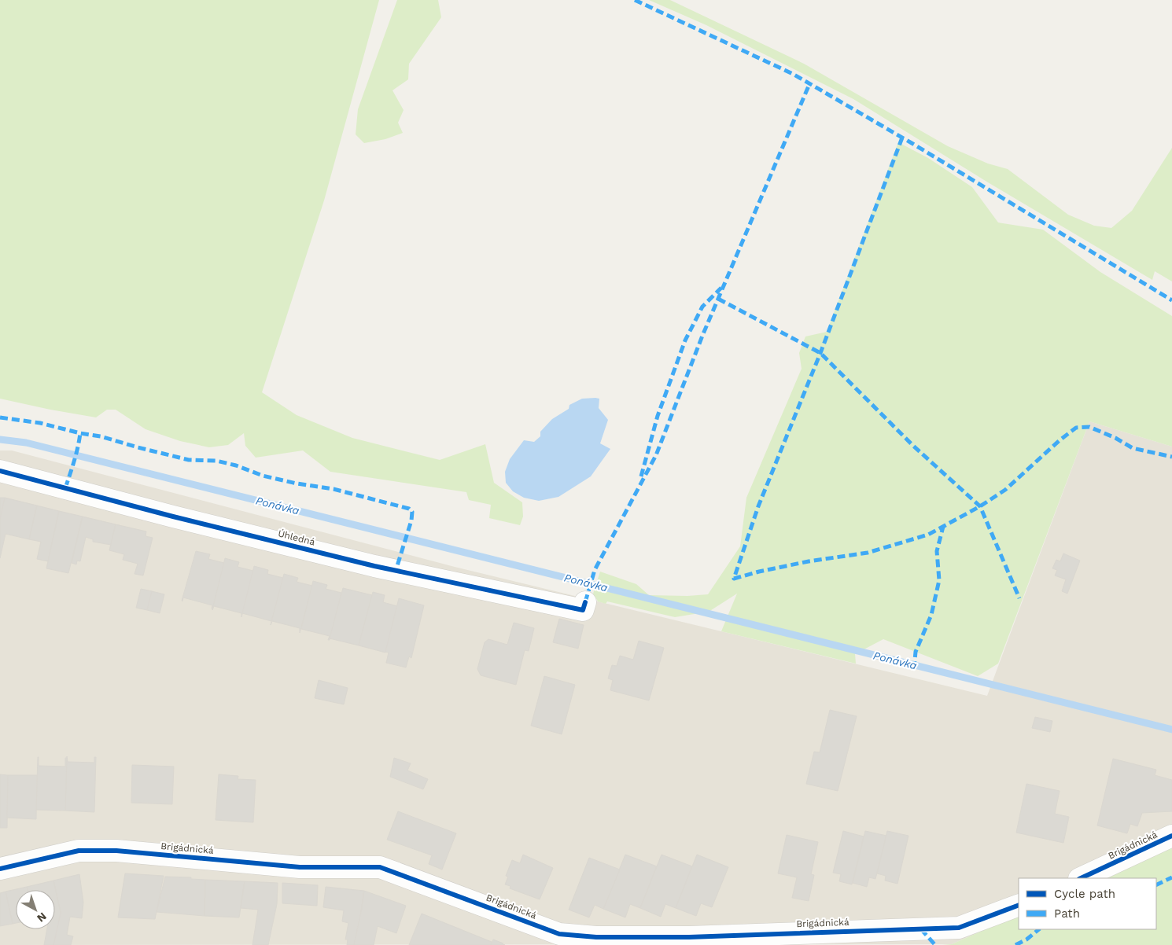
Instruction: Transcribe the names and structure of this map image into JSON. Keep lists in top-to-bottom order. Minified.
{"streets":{"street":["Úhledná","Brigádnická"]},"water":["Ponávka"],"legend":["Cycle path","Path"],"north":"bottom right"}
